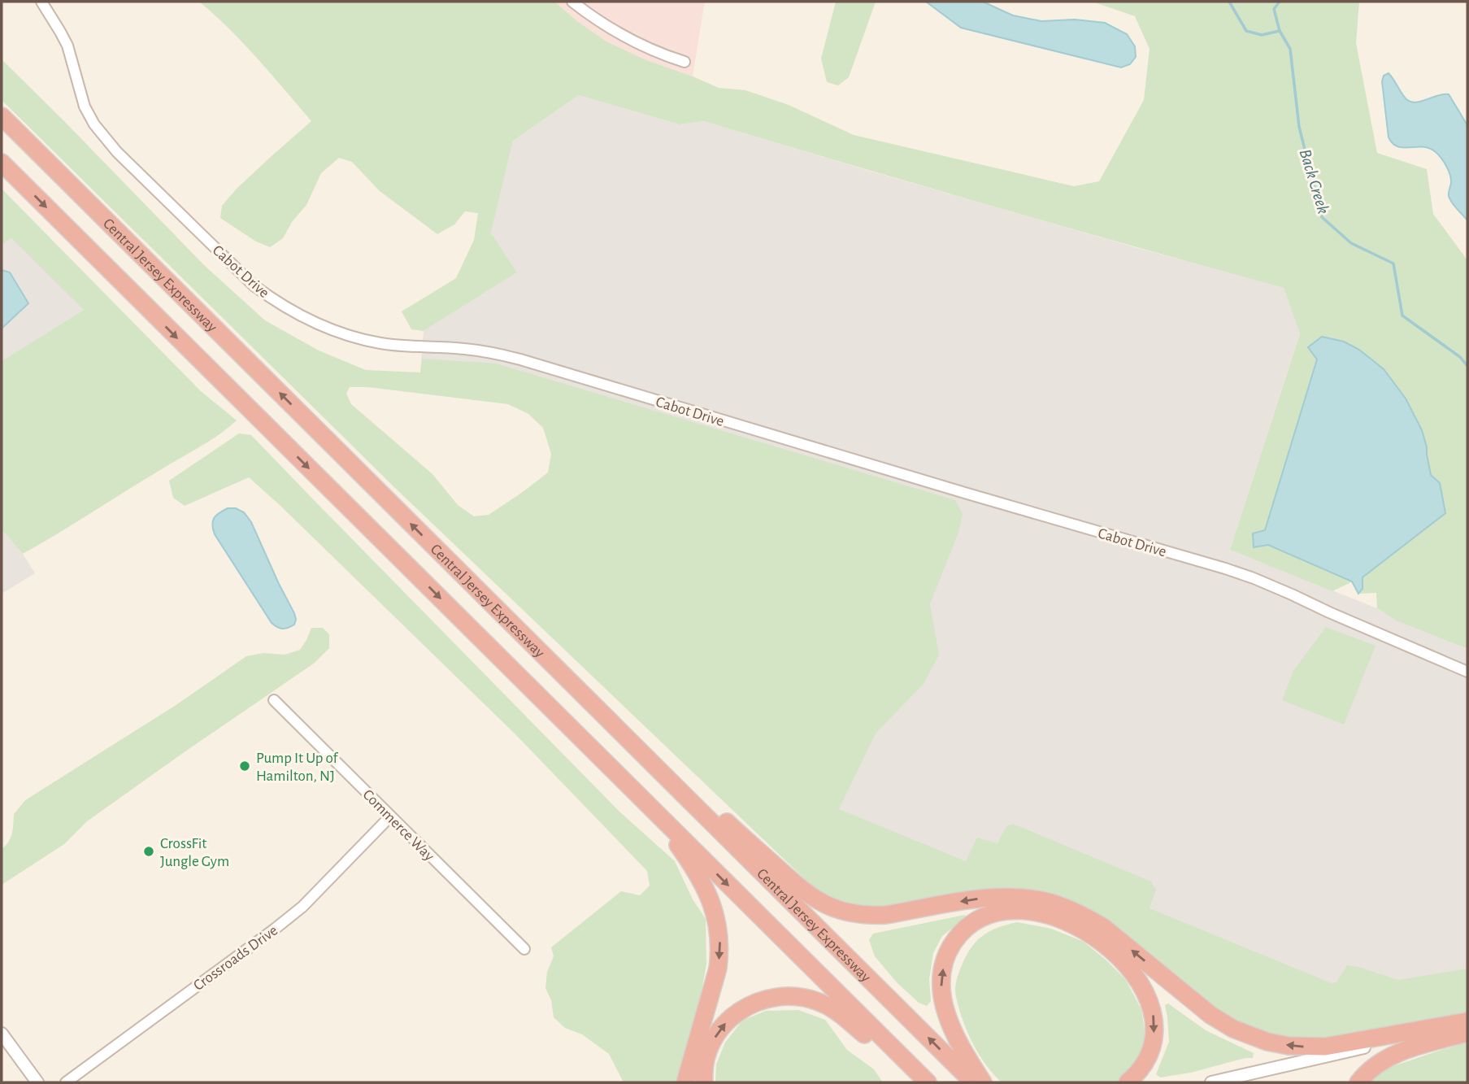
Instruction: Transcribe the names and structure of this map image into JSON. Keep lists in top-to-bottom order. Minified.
{"streets":{"highway":["Central Jersey Expressway"],"street":["Cabot Drive","Commerce Way","Crossroads Drive"]},"crossings":[["Commerce Way","Crossroads Drive"]],"water":["Back Creek"],"places":["Pump It Up of Hamilton, NJ","CrossFit Jungle Gym"]}
